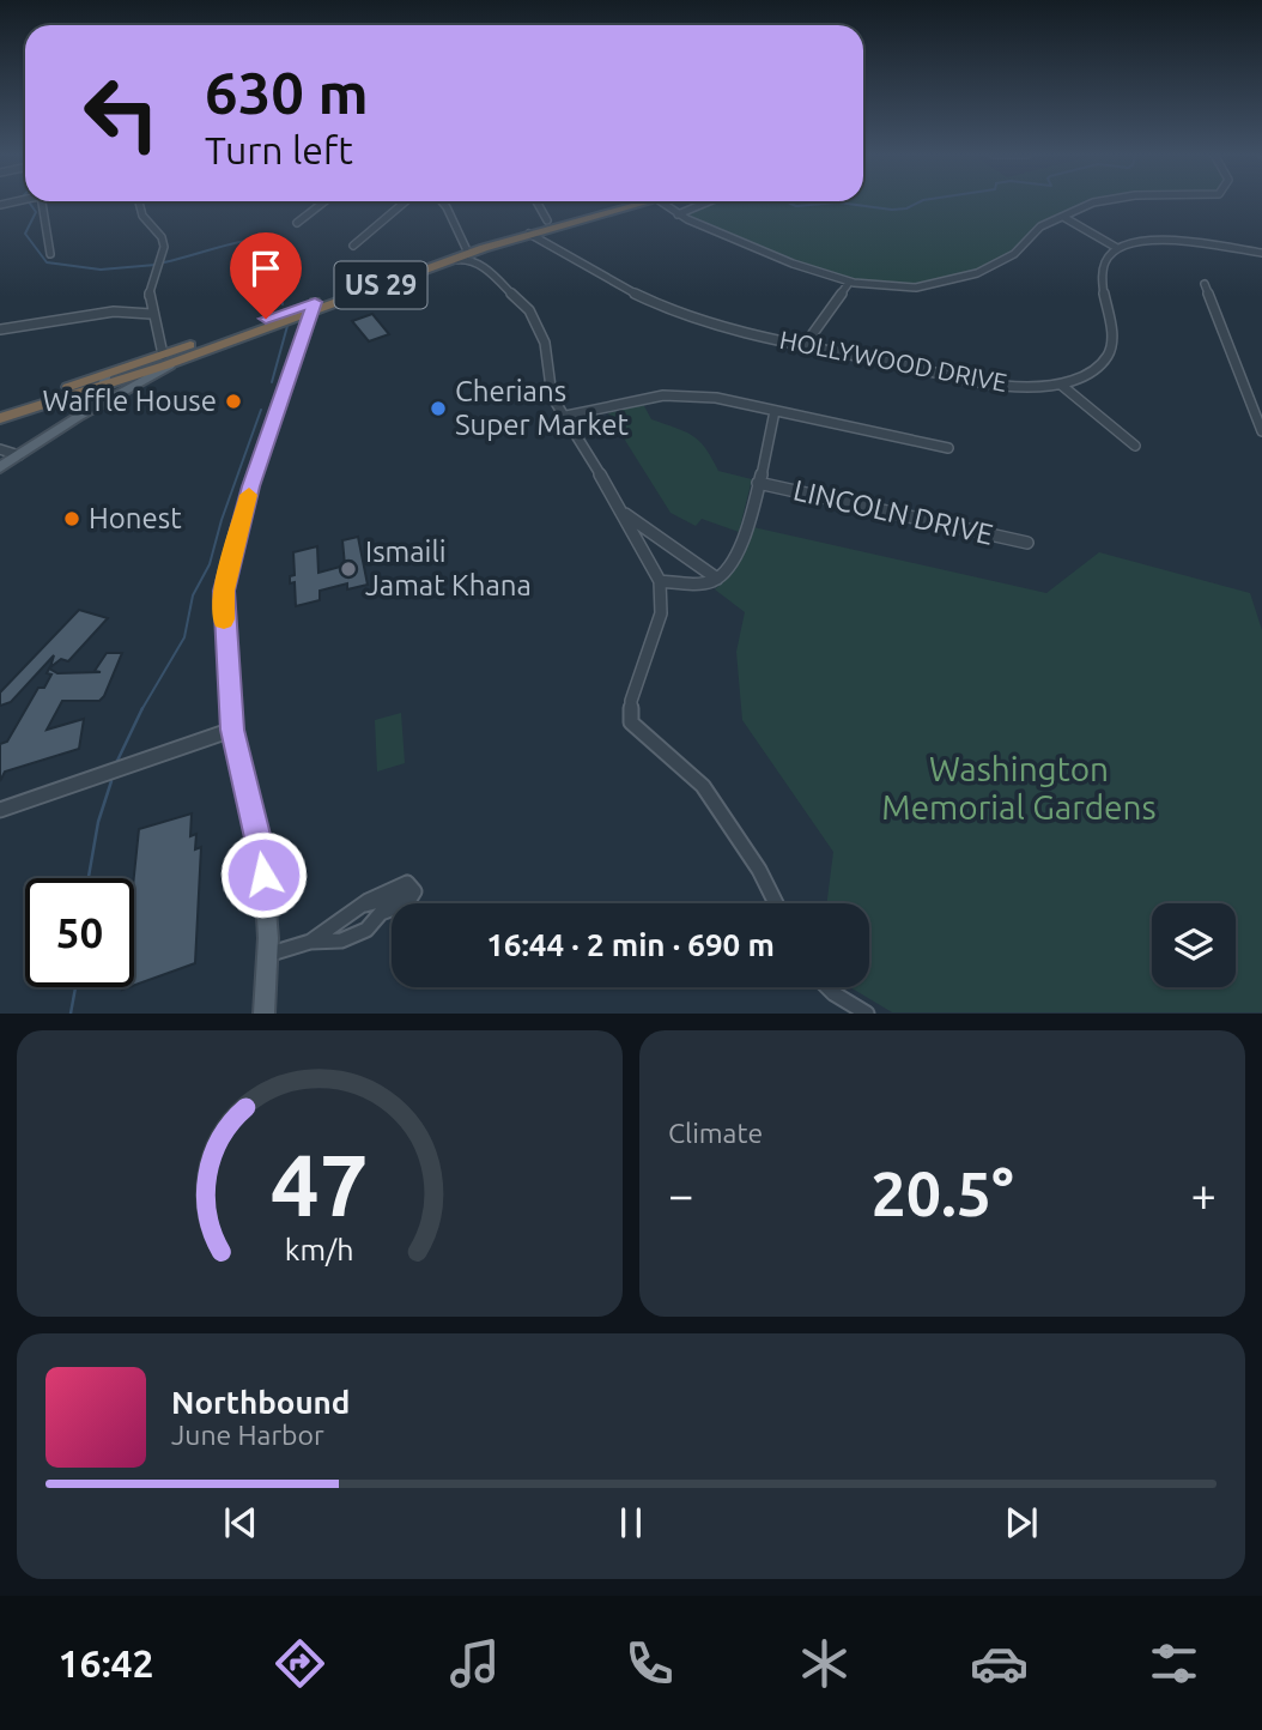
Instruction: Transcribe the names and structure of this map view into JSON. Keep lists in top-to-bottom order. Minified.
{"streets":{"highway":["US 29"],"street":["HOLLYWOOD DRIVE","LINCOLN DRIVE"]},"crossings":[["US 29","HOLLYWOOD DRIVE"]],"parks":["Washington Memorial Gardens"],"places":["Waffle House","Cherians Super Market","Honest","Ismaili Jamat Khana"],"page":{"turn":["630 m","Turn left"],"limit":"50","trip":"16:44 · 2 min · 690 m","tile":"Climate","heat":["−","20.5°","+"],"song":["Northbound","June Harbor"],"tabs":"16:42","gauge":["47","km/h"]}}
